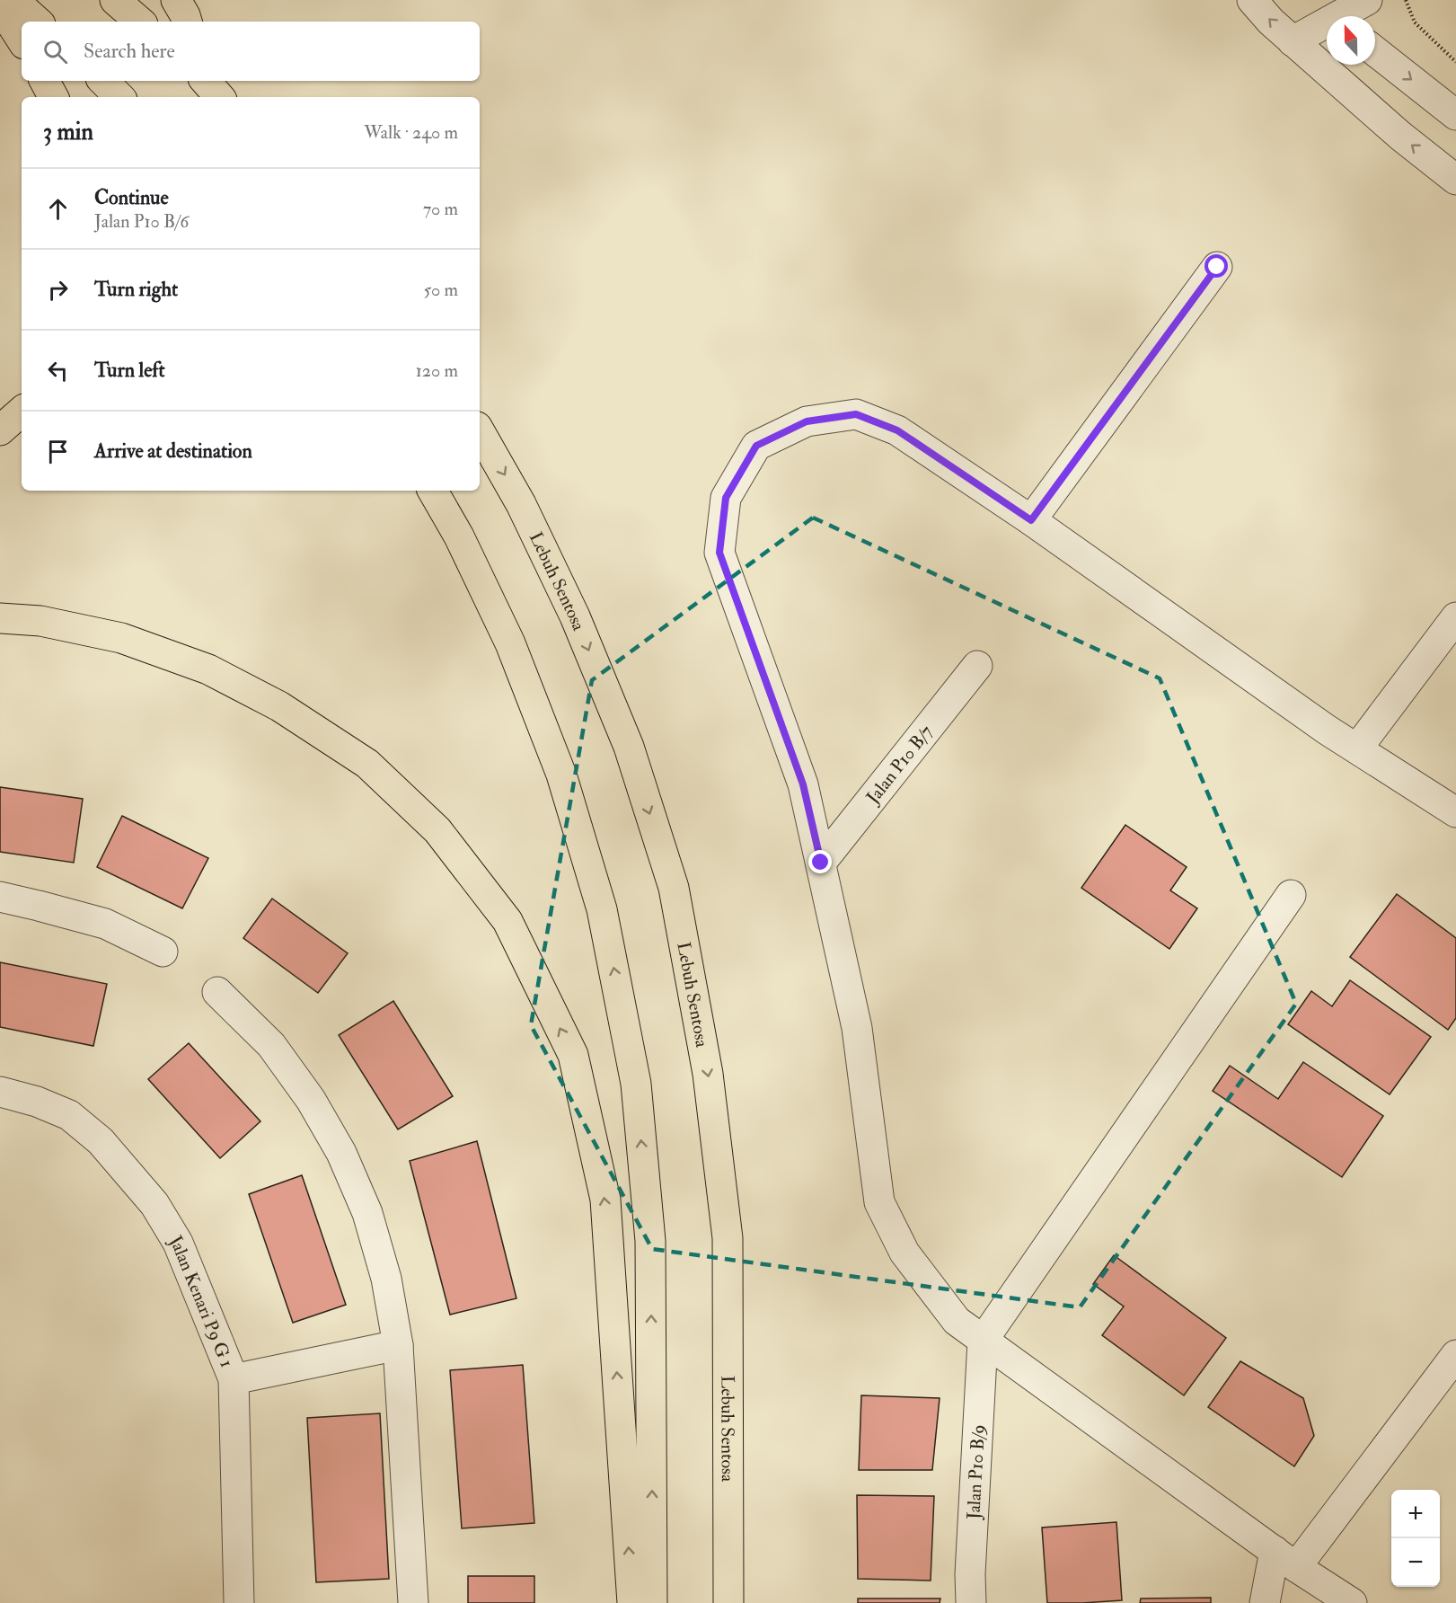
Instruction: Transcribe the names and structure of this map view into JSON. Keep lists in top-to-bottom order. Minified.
{"streets":{"main road":["Lebuh Sentosa"],"street":["Jalan P10 B/7","Jalan Kenari P9 G 1","Jalan P10 B/9"]},"north":"top","page":{"search":"Search here","heading":["3 min","Walk · 240 m"],"list":[["Continue","Jalan P10 B/6","70 m"],["Turn right","50 m"],["Turn left","120 m"],"Arrive at destination"],"map_buttons":["+","−"]}}
